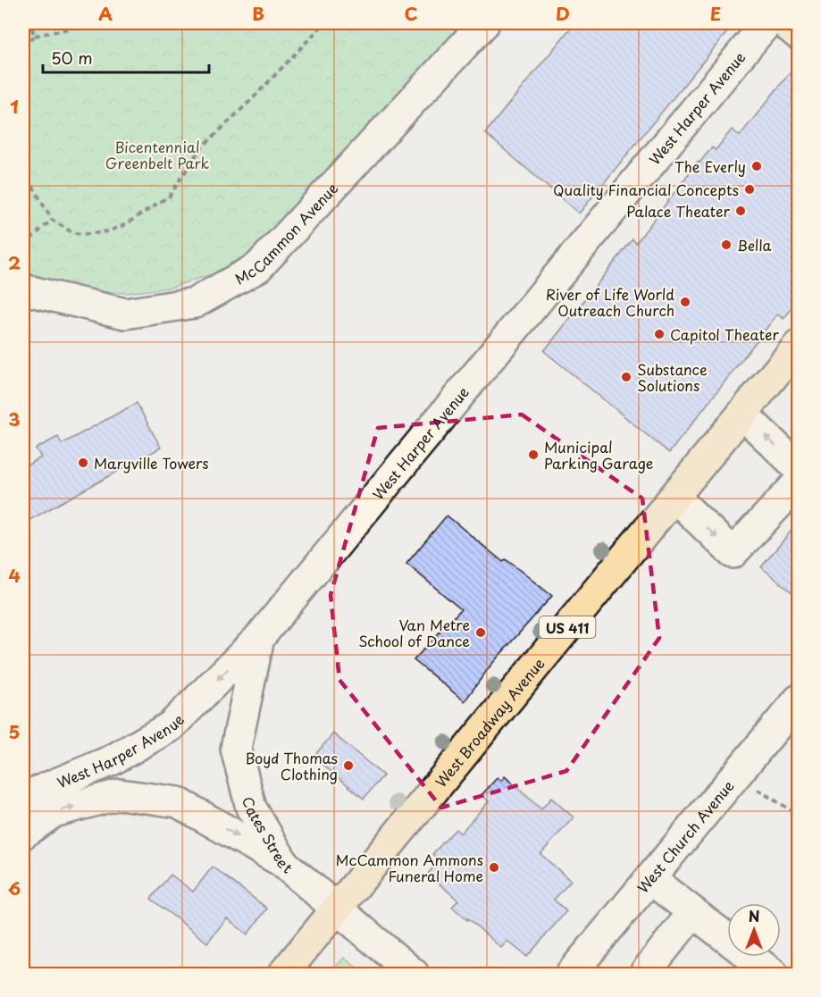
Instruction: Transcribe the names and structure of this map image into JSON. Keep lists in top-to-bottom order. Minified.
{"streets":{"main road":["US 411","West Broadway Avenue"],"street":["West Harper Avenue","McCammon Avenue","Cates Street","West Church Avenue"]},"crossings":[["West Harper Avenue","Cates Street"],["West Broadway Avenue","Cates Street"]],"parks":["Bicentennial Greenbelt Park"],"places":["The Everly","Quality Financial Concepts","Palace Theater","Bella","River of Life World Outreach Church","Capitol Theater","Substance Solutions","Municipal Parking Garage","Maryville Towers","Van Metre School of Dance","Boyd Thomas Clothing","McCammon Ammons Funeral Home"],"scale_bar":"50 m","north":"top","grid":{"columns":["A","B","C","D","E"],"rows":["1","2","3","4","5","6"]}}
